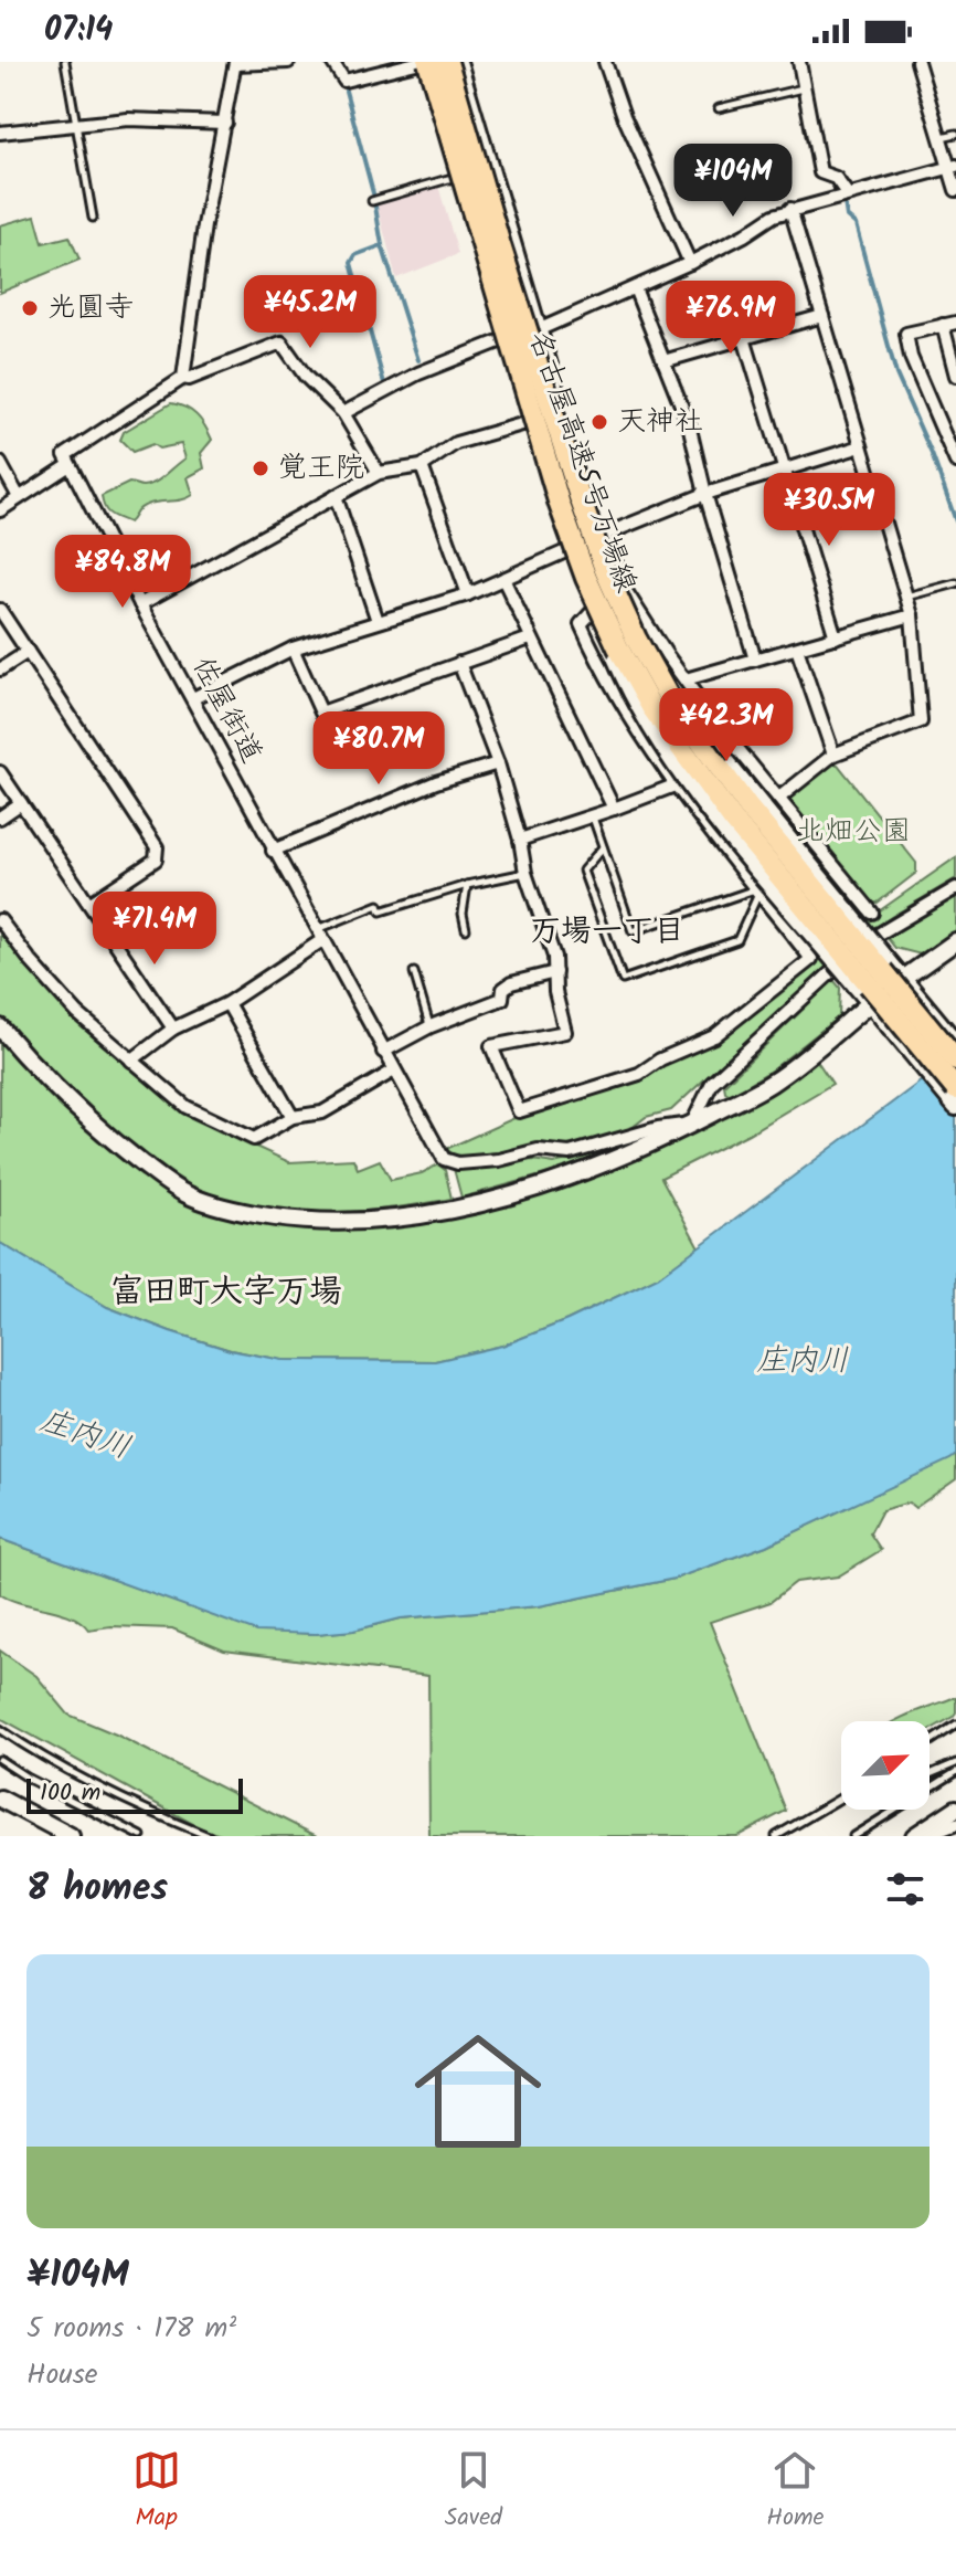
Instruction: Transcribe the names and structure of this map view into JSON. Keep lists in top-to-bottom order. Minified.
{"streets":{"highway":["名古屋高速5号万場線"],"street":["佐屋街道"]},"districts":["万場一丁目","富田町大字万場"],"water":["庄内川"],"parks":["北畑公園"],"places":["光圓寺","天神社","覚王院"],"scale_bar":"100 m","north":"top right","page":{"status":"07:14","price":["¥104M","¥45.2M","¥76.9M","¥30.5M","¥84.8M","¥42.3M","¥80.7M","¥71.4M"],"scale":"100 m","heading":"8 homes","list":[{"name":"¥104M","note":"5 rooms · 178 m² · House"}],"tabs":["Map","Saved","Home"]}}
